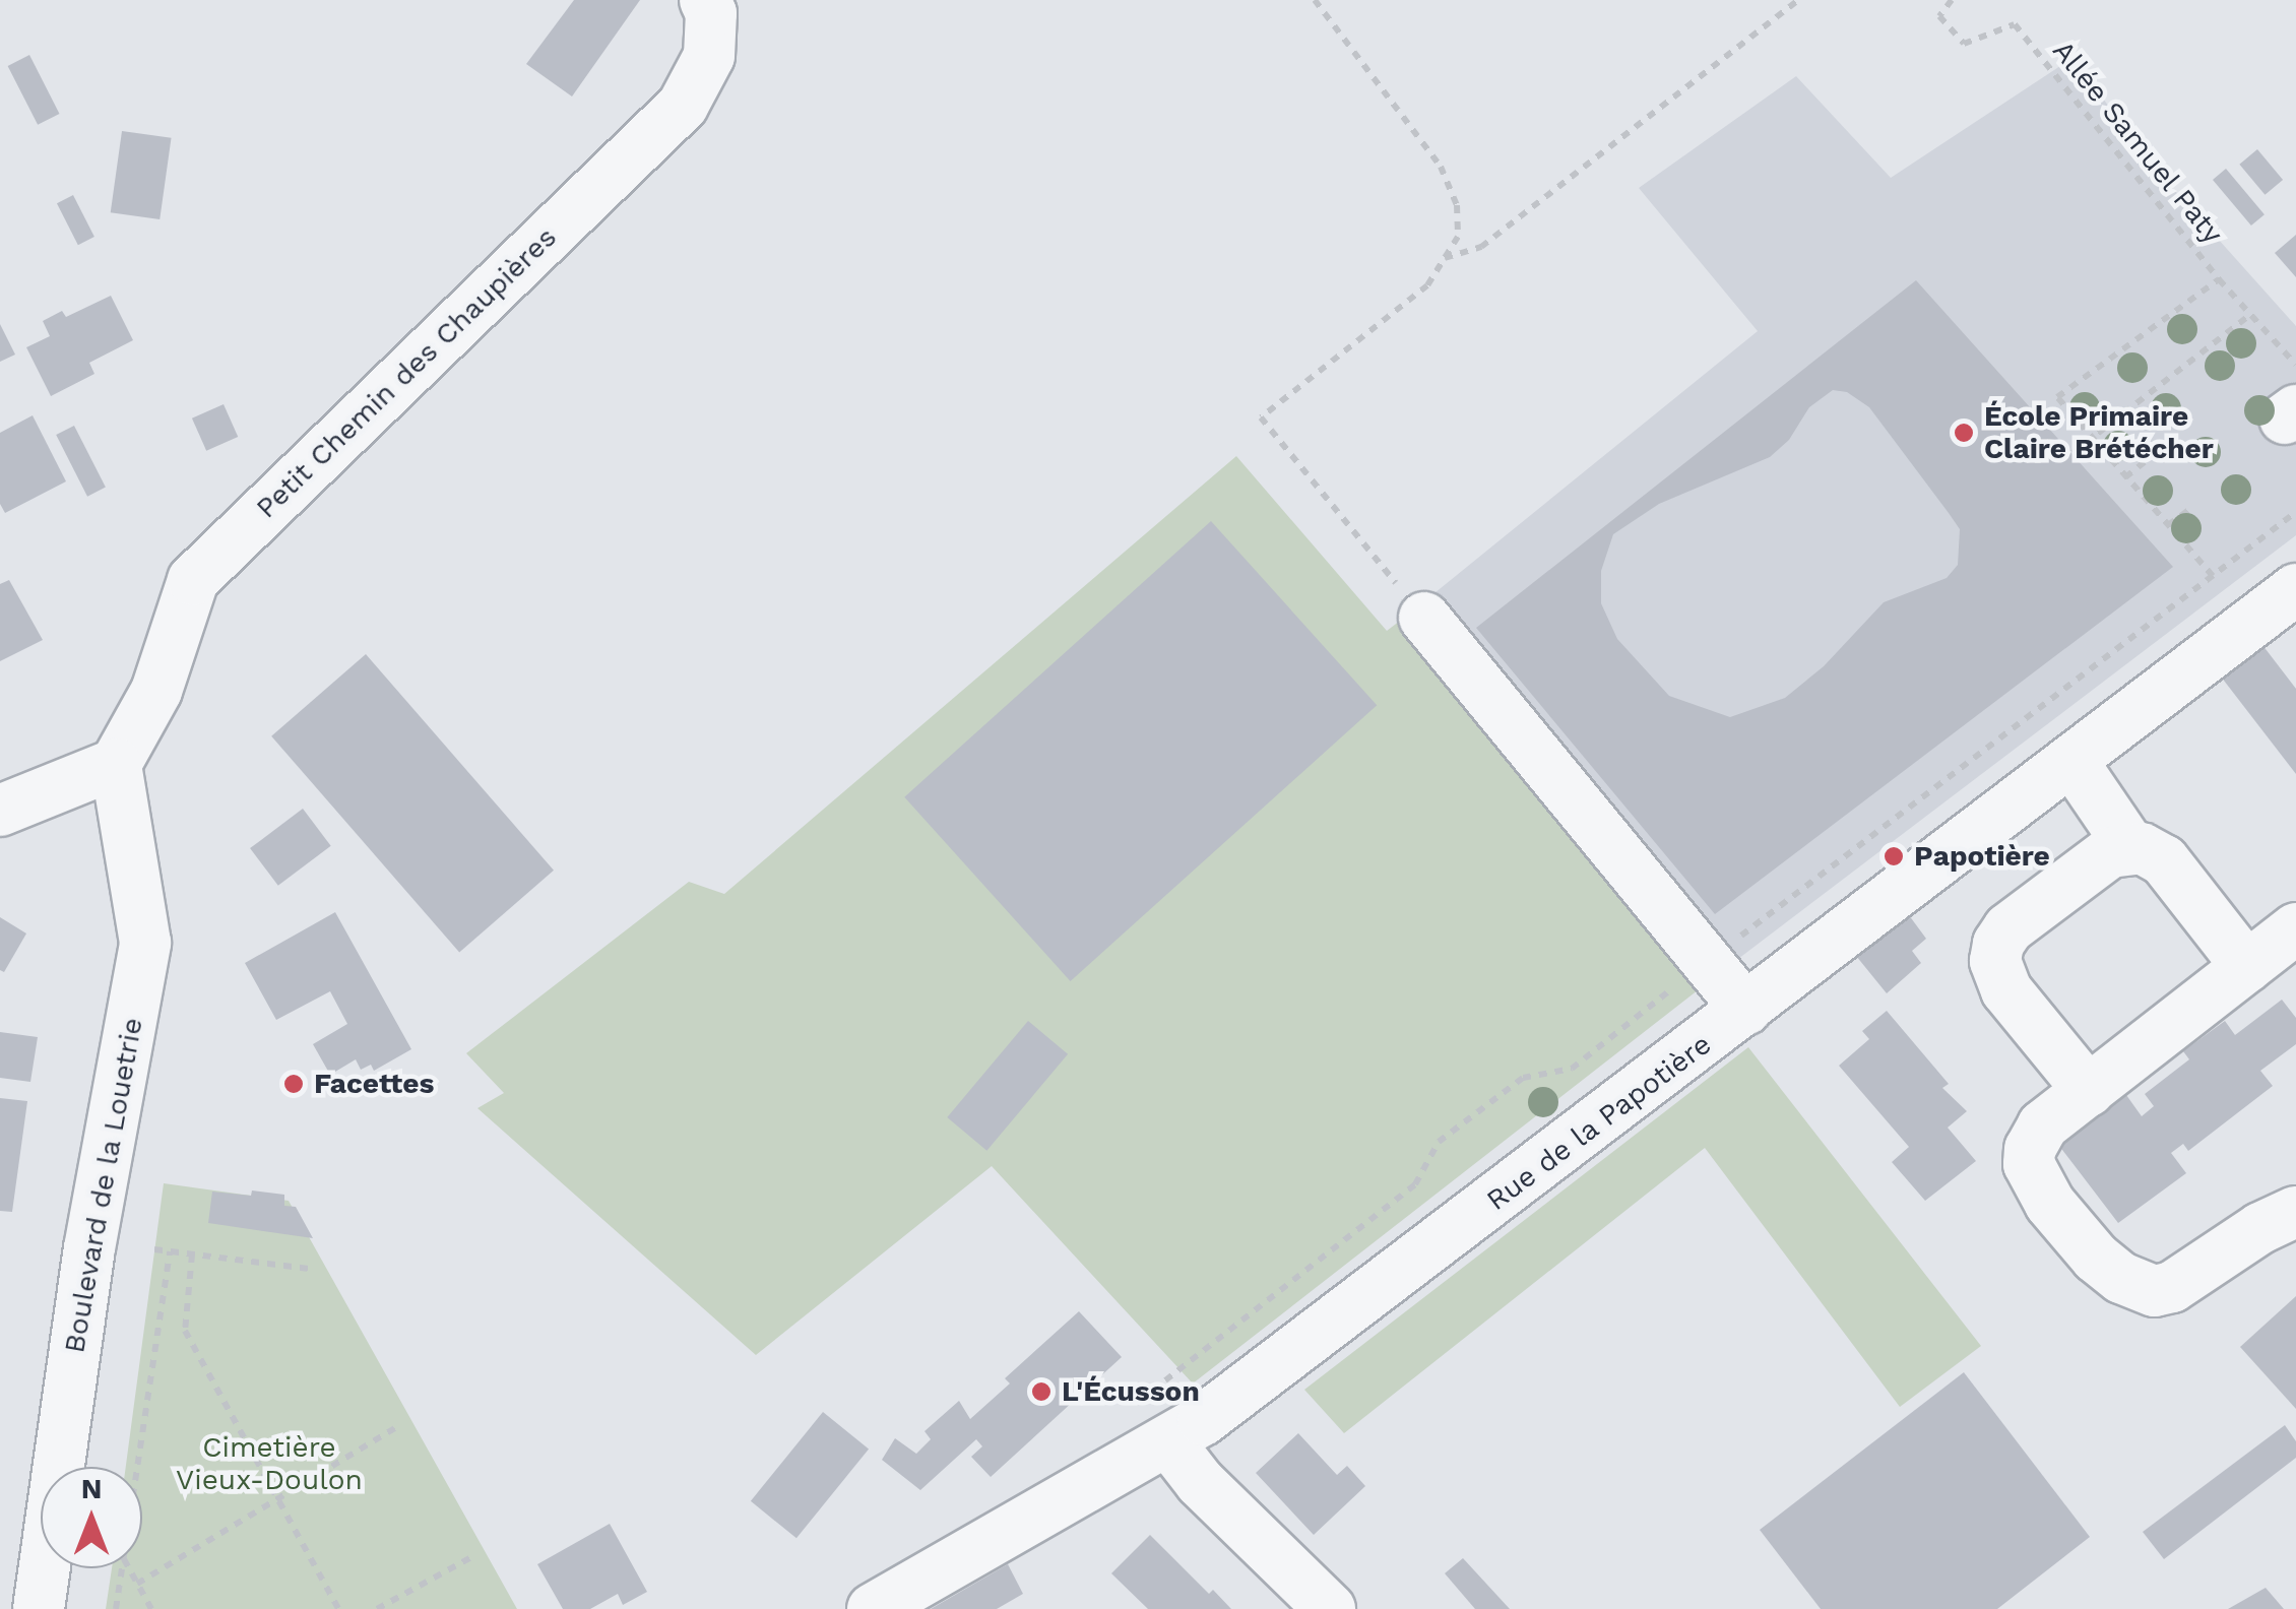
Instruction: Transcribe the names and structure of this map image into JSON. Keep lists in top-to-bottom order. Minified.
{"streets":{"street":["Petit Chemin des Chaupières","Rue de la Papotière","Boulevard de la Louetrie"],"path":["Allée Samuel Paty"]},"crossings":[["Petit Chemin des Chaupières","Boulevard de la Louetrie"]],"parks":["Cimetière Vieux-Doulon"],"places":["École Primaire Claire Brétécher","Papotière","Facettes","L'Écusson"],"north":"top"}
